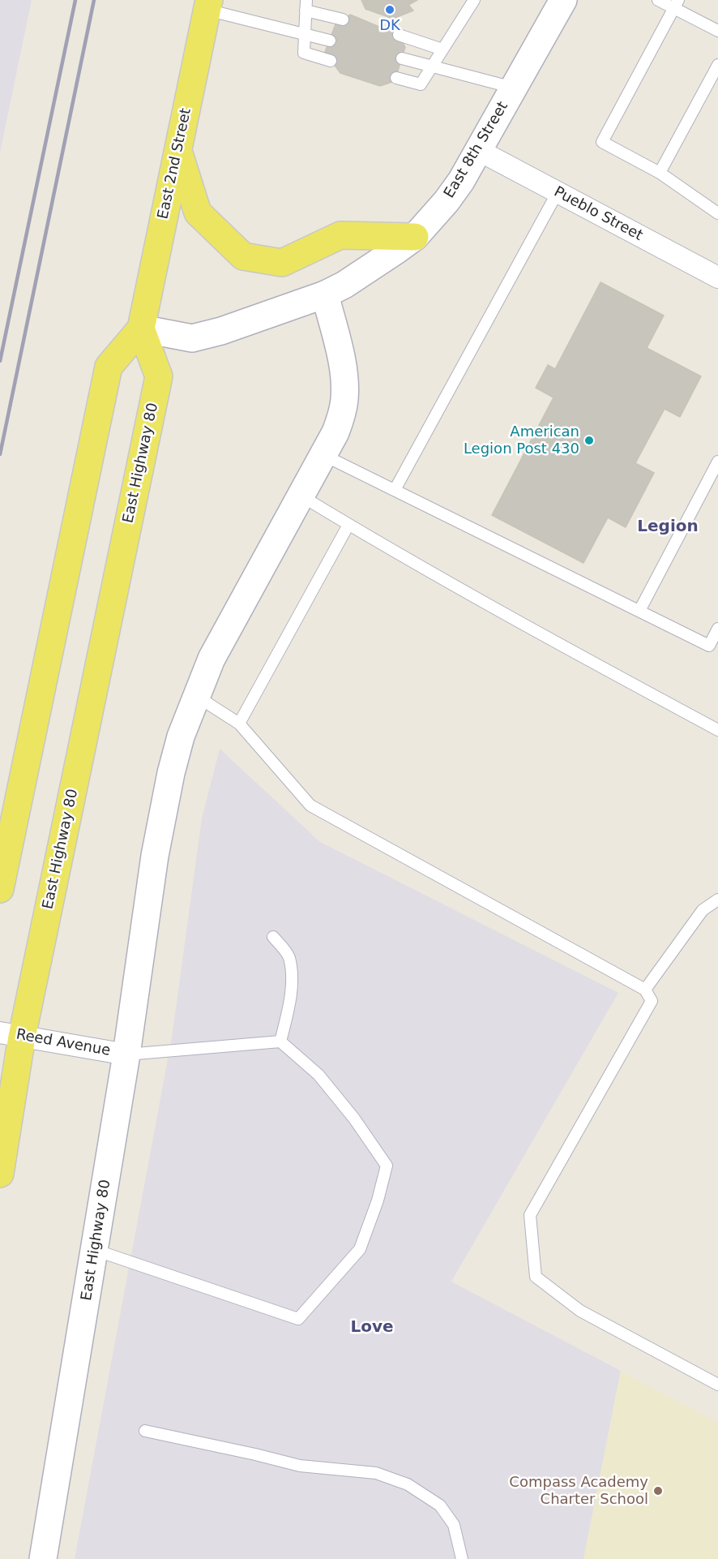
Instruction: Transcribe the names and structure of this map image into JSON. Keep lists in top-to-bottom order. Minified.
{"streets":{"main road":["East 2nd Street","East Highway 80"],"street":["East 8th Street","Pueblo Street","Reed Avenue"]},"crossings":[["East 8th Street","East 2nd Street"],["East 8th Street","Pueblo Street"],["East 8th Street","East Highway 80"],["East 2nd Street","East Highway 80"],["East Highway 80","Reed Avenue"]],"districts":["Legion","Love"],"places":["DK","American Legion Post 430","Compass Academy Charter School"]}
